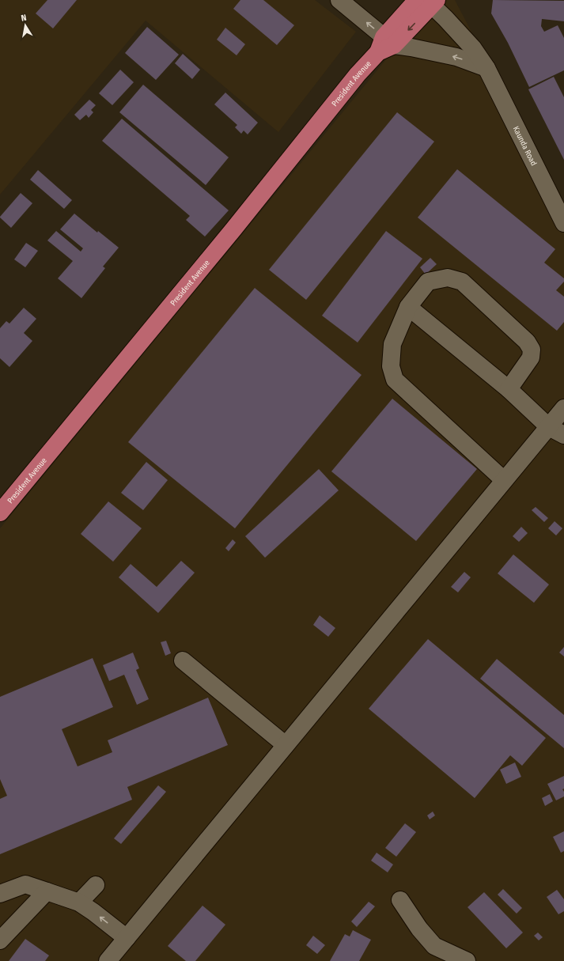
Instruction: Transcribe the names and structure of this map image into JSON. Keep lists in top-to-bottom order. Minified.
{"streets":{"main road":["President Avenue"],"street":["Kaunda Road"]},"crossings":[["President Avenue","Kaunda Road"]],"north":"top"}
